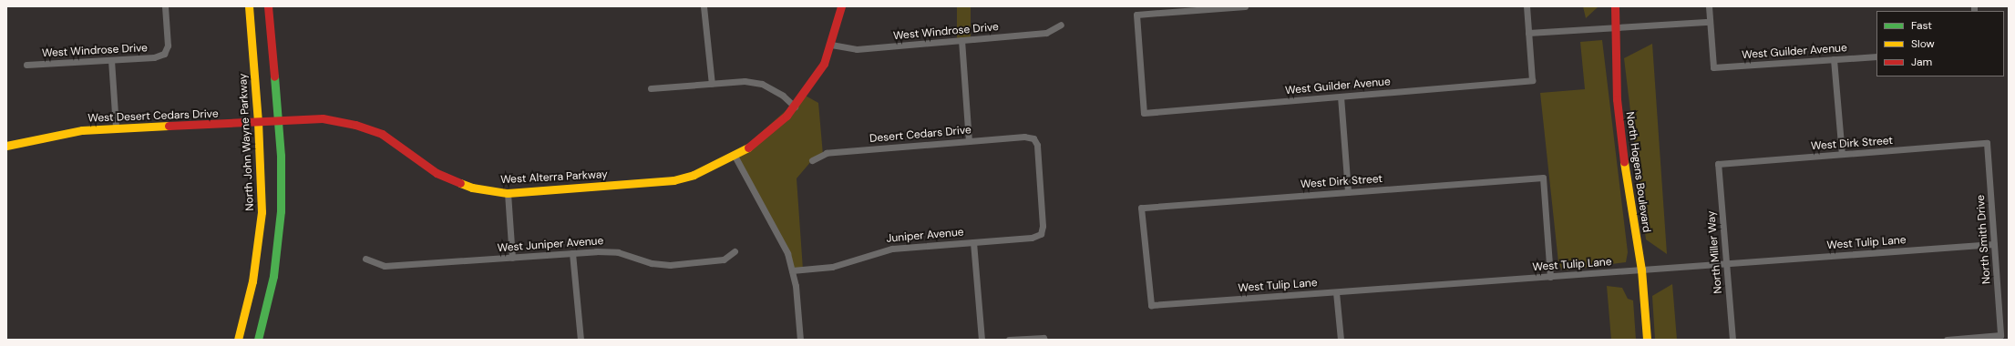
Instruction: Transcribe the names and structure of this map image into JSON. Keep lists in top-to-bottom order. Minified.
{"streets":{"main road":["West Desert Cedars Drive","North John Wayne Parkway","North Hogens Boulevard","West Alterra Parkway"],"street":["West Windrose Drive","West Guilder Avenue","Desert Cedars Drive","West Dirk Street","Juniper Avenue","North Smith Drive","West Tulip Lane","West Juniper Avenue","North Miller Way"]},"crossings":[["West Windrose Drive","West Alterra Parkway"],["West Desert Cedars Drive","North John Wayne Parkway"],["West Desert Cedars Drive","West Alterra Parkway"],["Desert Cedars Drive","Juniper Avenue"],["North John Wayne Parkway","West Alterra Parkway"],["West Dirk Street","North Smith Drive"],["West Dirk Street","West Tulip Lane"],["West Dirk Street","North Miller Way"],["North Hogens Boulevard","West Tulip Lane"],["North Smith Drive","West Tulip Lane"],["West Tulip Lane","North Miller Way"]],"legend":["Fast","Slow","Jam"]}
